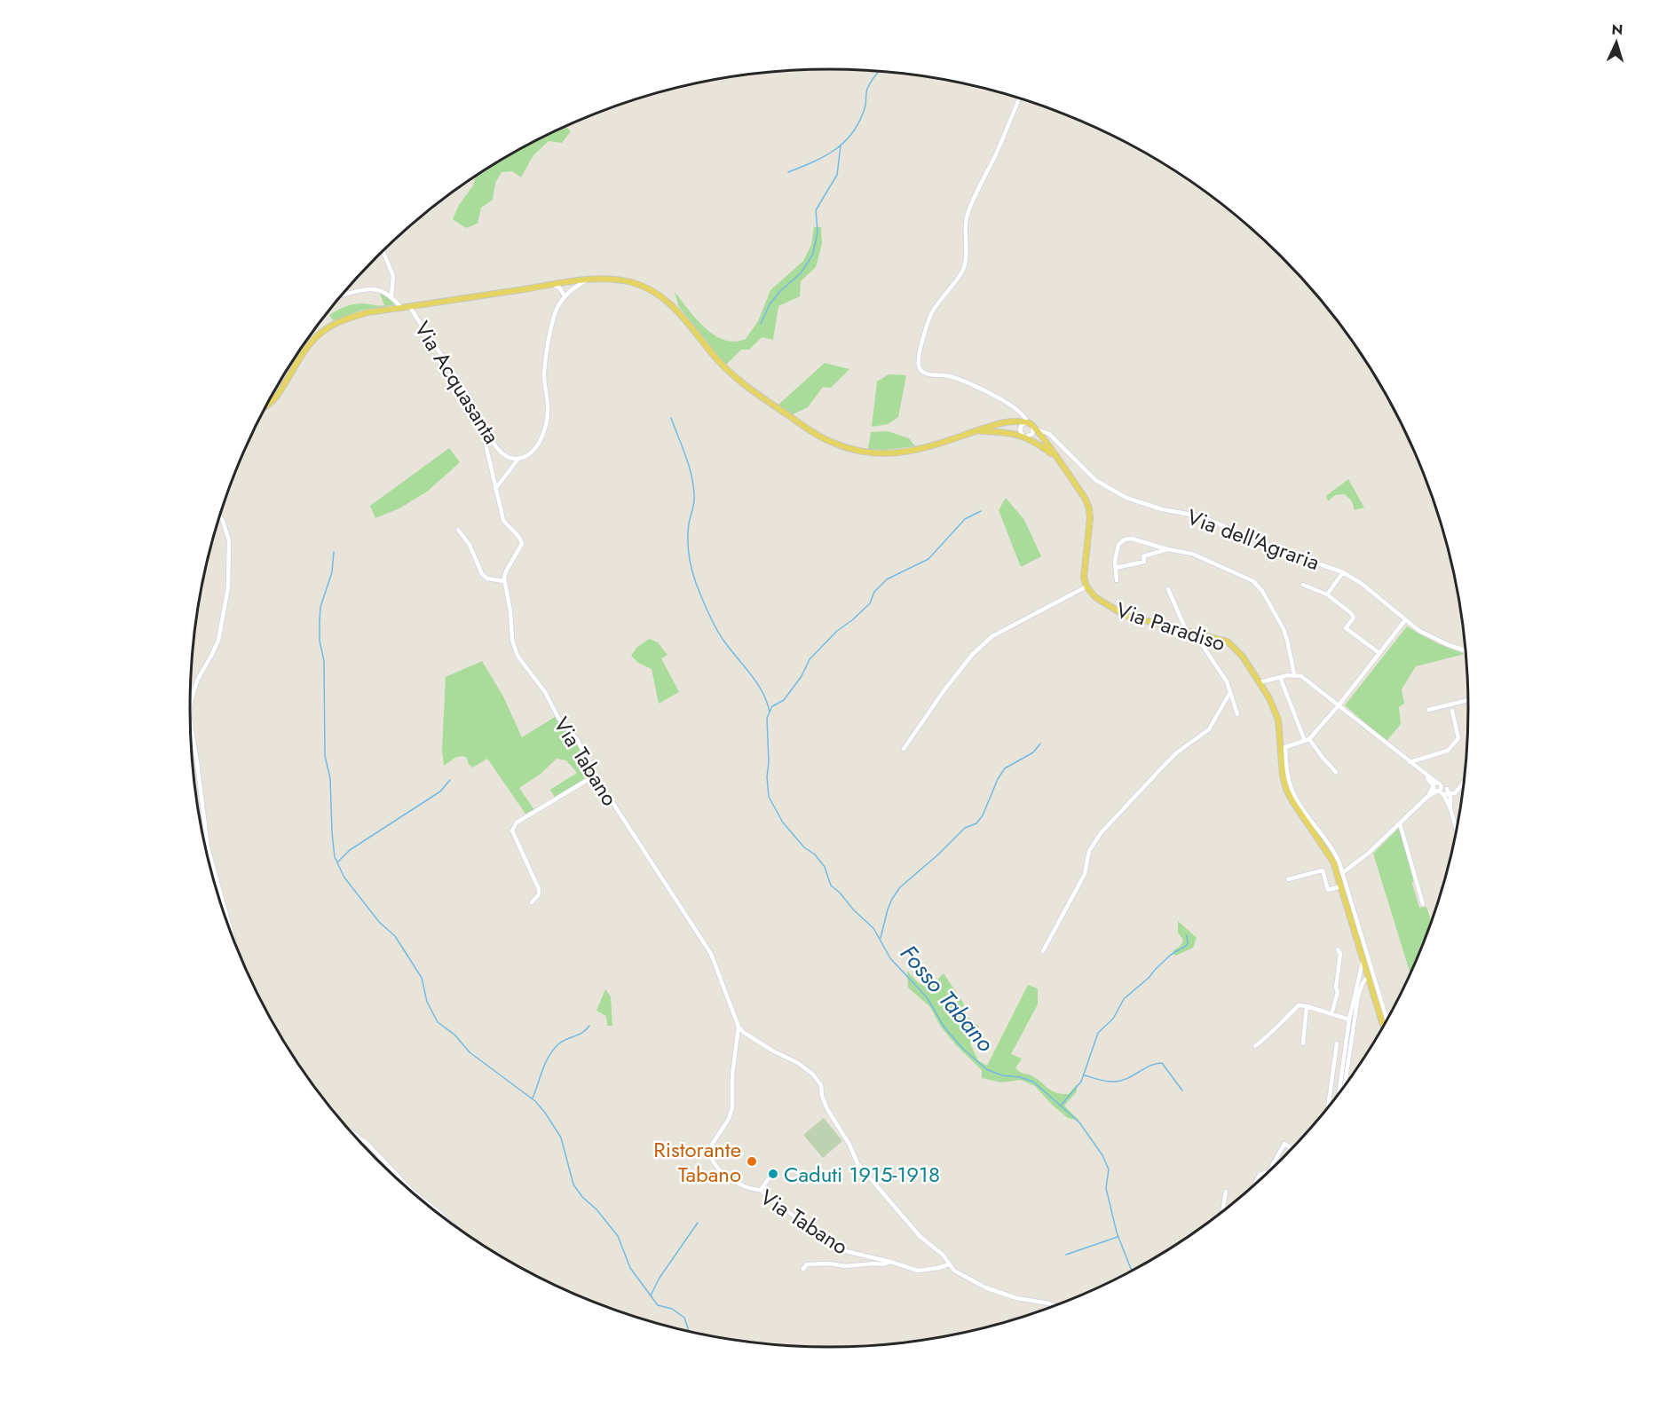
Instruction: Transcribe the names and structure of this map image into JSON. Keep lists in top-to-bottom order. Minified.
{"streets":{"main road":["Via Acquasanta","Via Paradiso"],"street":["Via dell'Agraria","Via Tabano"]},"crossings":[["Via Acquasanta","Via dell'Agraria"]],"water":["Fosso Tabano"],"places":["Ristorante Tabano","Caduti 1915-1918"],"north":"top"}
